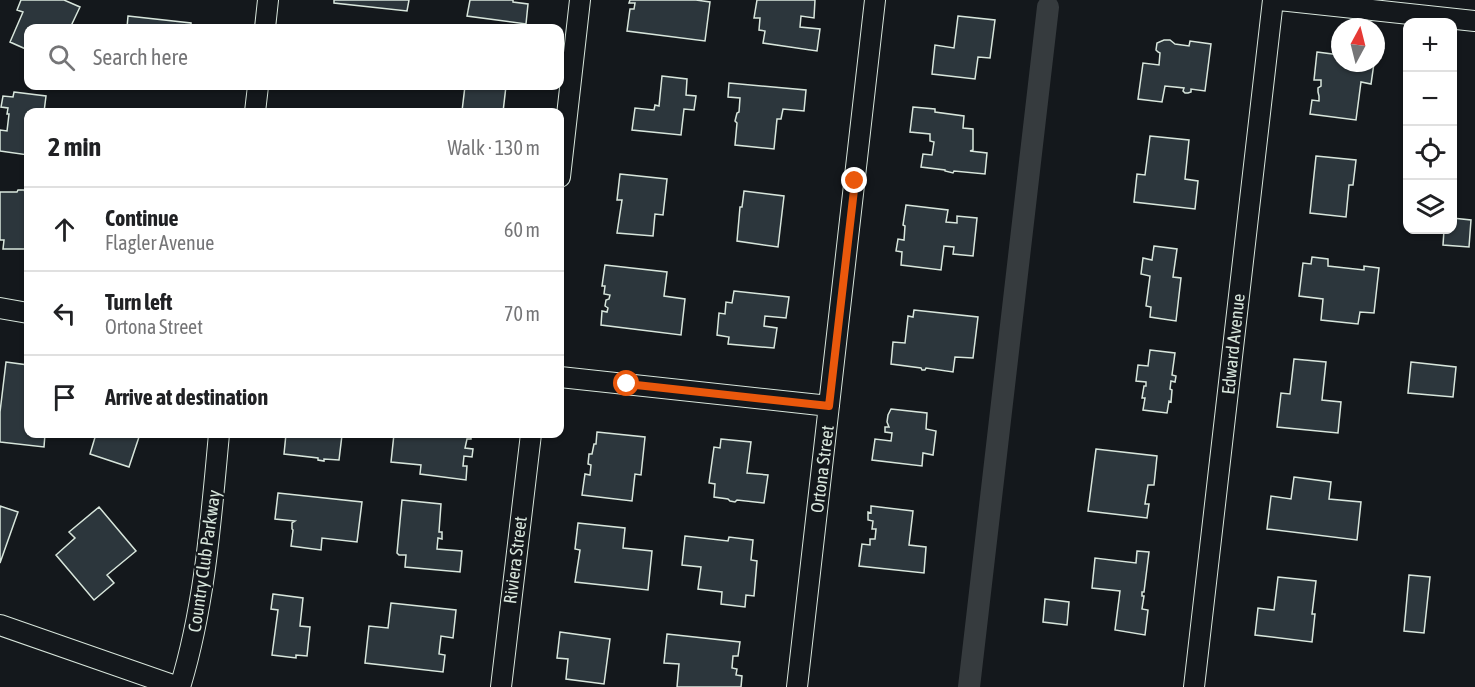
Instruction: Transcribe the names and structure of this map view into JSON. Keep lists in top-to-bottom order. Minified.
{"streets":{"street":["Edward Avenue","Ortona Street","Riviera Street","Country Club Parkway"]},"north":"top","page":{"map_buttons":["+","−"],"search":"Search here","heading":["2 min","Walk · 130 m"],"list":[["Continue","Flagler Avenue","60 m"],["Turn left","Ortona Street","70 m"],"Arrive at destination"]}}
